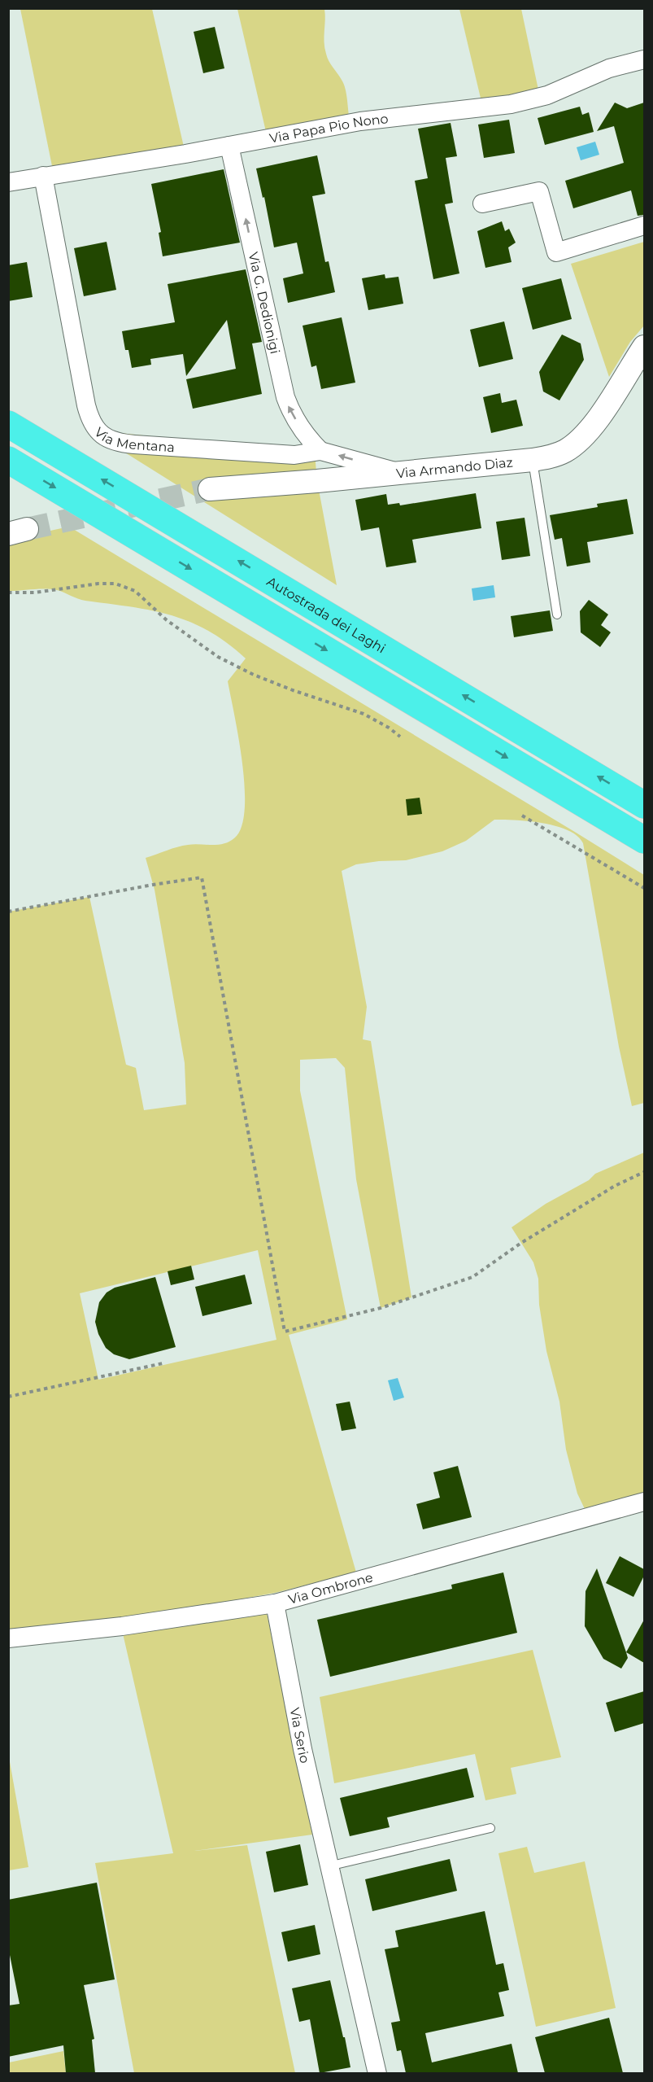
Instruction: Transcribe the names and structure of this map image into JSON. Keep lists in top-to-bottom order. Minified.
{"streets":{"highway":["Autostrada dei Laghi"],"street":["Via Papa Pio Nono","Via G. Dedionigi","Via Mentana","Via Armando Diaz","Via Ombrone","Via Serio"]},"crossings":[["Via Papa Pio Nono","Via G. Dedionigi"],["Via Papa Pio Nono","Via Mentana"],["Via G. Dedionigi","Via Mentana"],["Via Mentana","Via Armando Diaz"],["Via Ombrone","Via Serio"]],"one_way":["Via G. Dedionigi"]}
